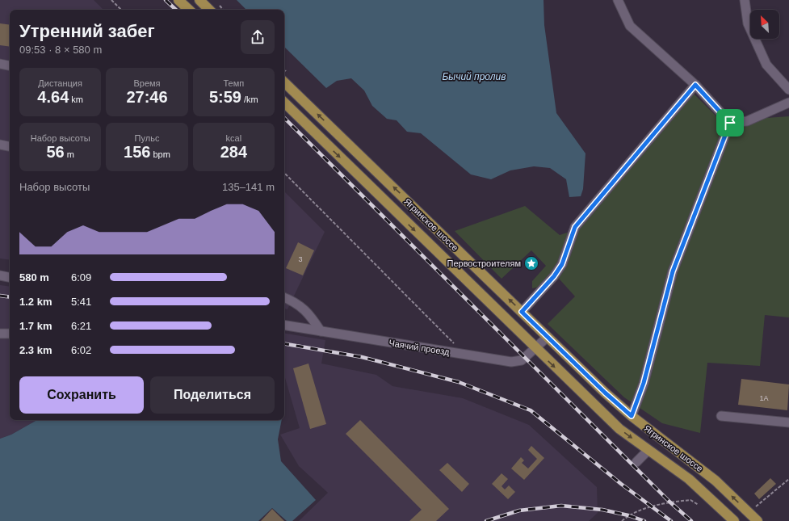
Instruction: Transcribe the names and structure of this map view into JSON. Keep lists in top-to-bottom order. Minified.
{"streets":{"main road":["Ягринское шоссе"],"street":["Чаячий проезд"]},"crossings":[["Ягринское шоссе","Чаячий проезд"]],"water":["Бычий пролив"],"places":{"place":["Первостроителям"]},"house_numbers":["3","1А"],"north":"top left","page":{"heading":["Утренний забег","09:53 · 8 × 580 m"],"stats":[["Дистанция","4.64 km"],["Время","27:46"],["Темп","5:59 /km"],["Набор высоты","56 m"],["Пульс","156 bpm"],["kcal","284"]],"chart":["Набор высоты","135–141 m"],"list":[{"name":"580 m","note":"6:09"},{"name":"1.2 km","note":"5:41"},{"name":"1.7 km","note":"6:21"},{"name":"2.3 km","note":"6:02"}],"buttons":["Сохранить","Поделиться"]}}
